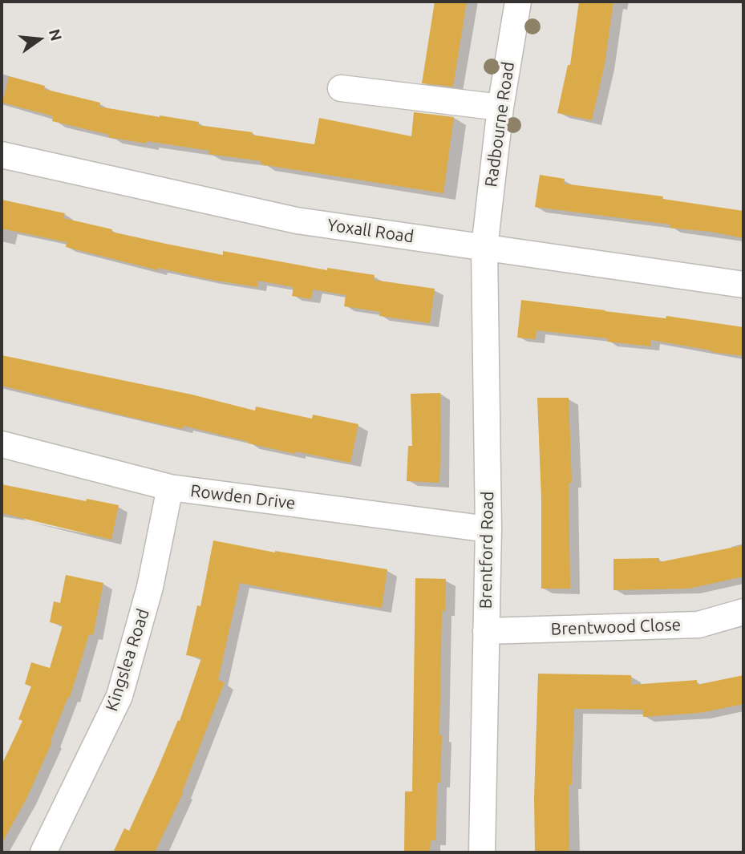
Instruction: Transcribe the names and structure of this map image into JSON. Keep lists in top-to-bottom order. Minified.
{"streets":{"street":["Radbourne Road","Yoxall Road","Rowden Drive","Brentford Road","Brentwood Close","Kingslea Road"]},"crossings":[["Radbourne Road","Yoxall Road"],["Radbourne Road","Brentford Road"],["Yoxall Road","Brentford Road"],["Rowden Drive","Brentford Road"],["Rowden Drive","Kingslea Road"],["Brentford Road","Brentwood Close"]],"north":"right"}
